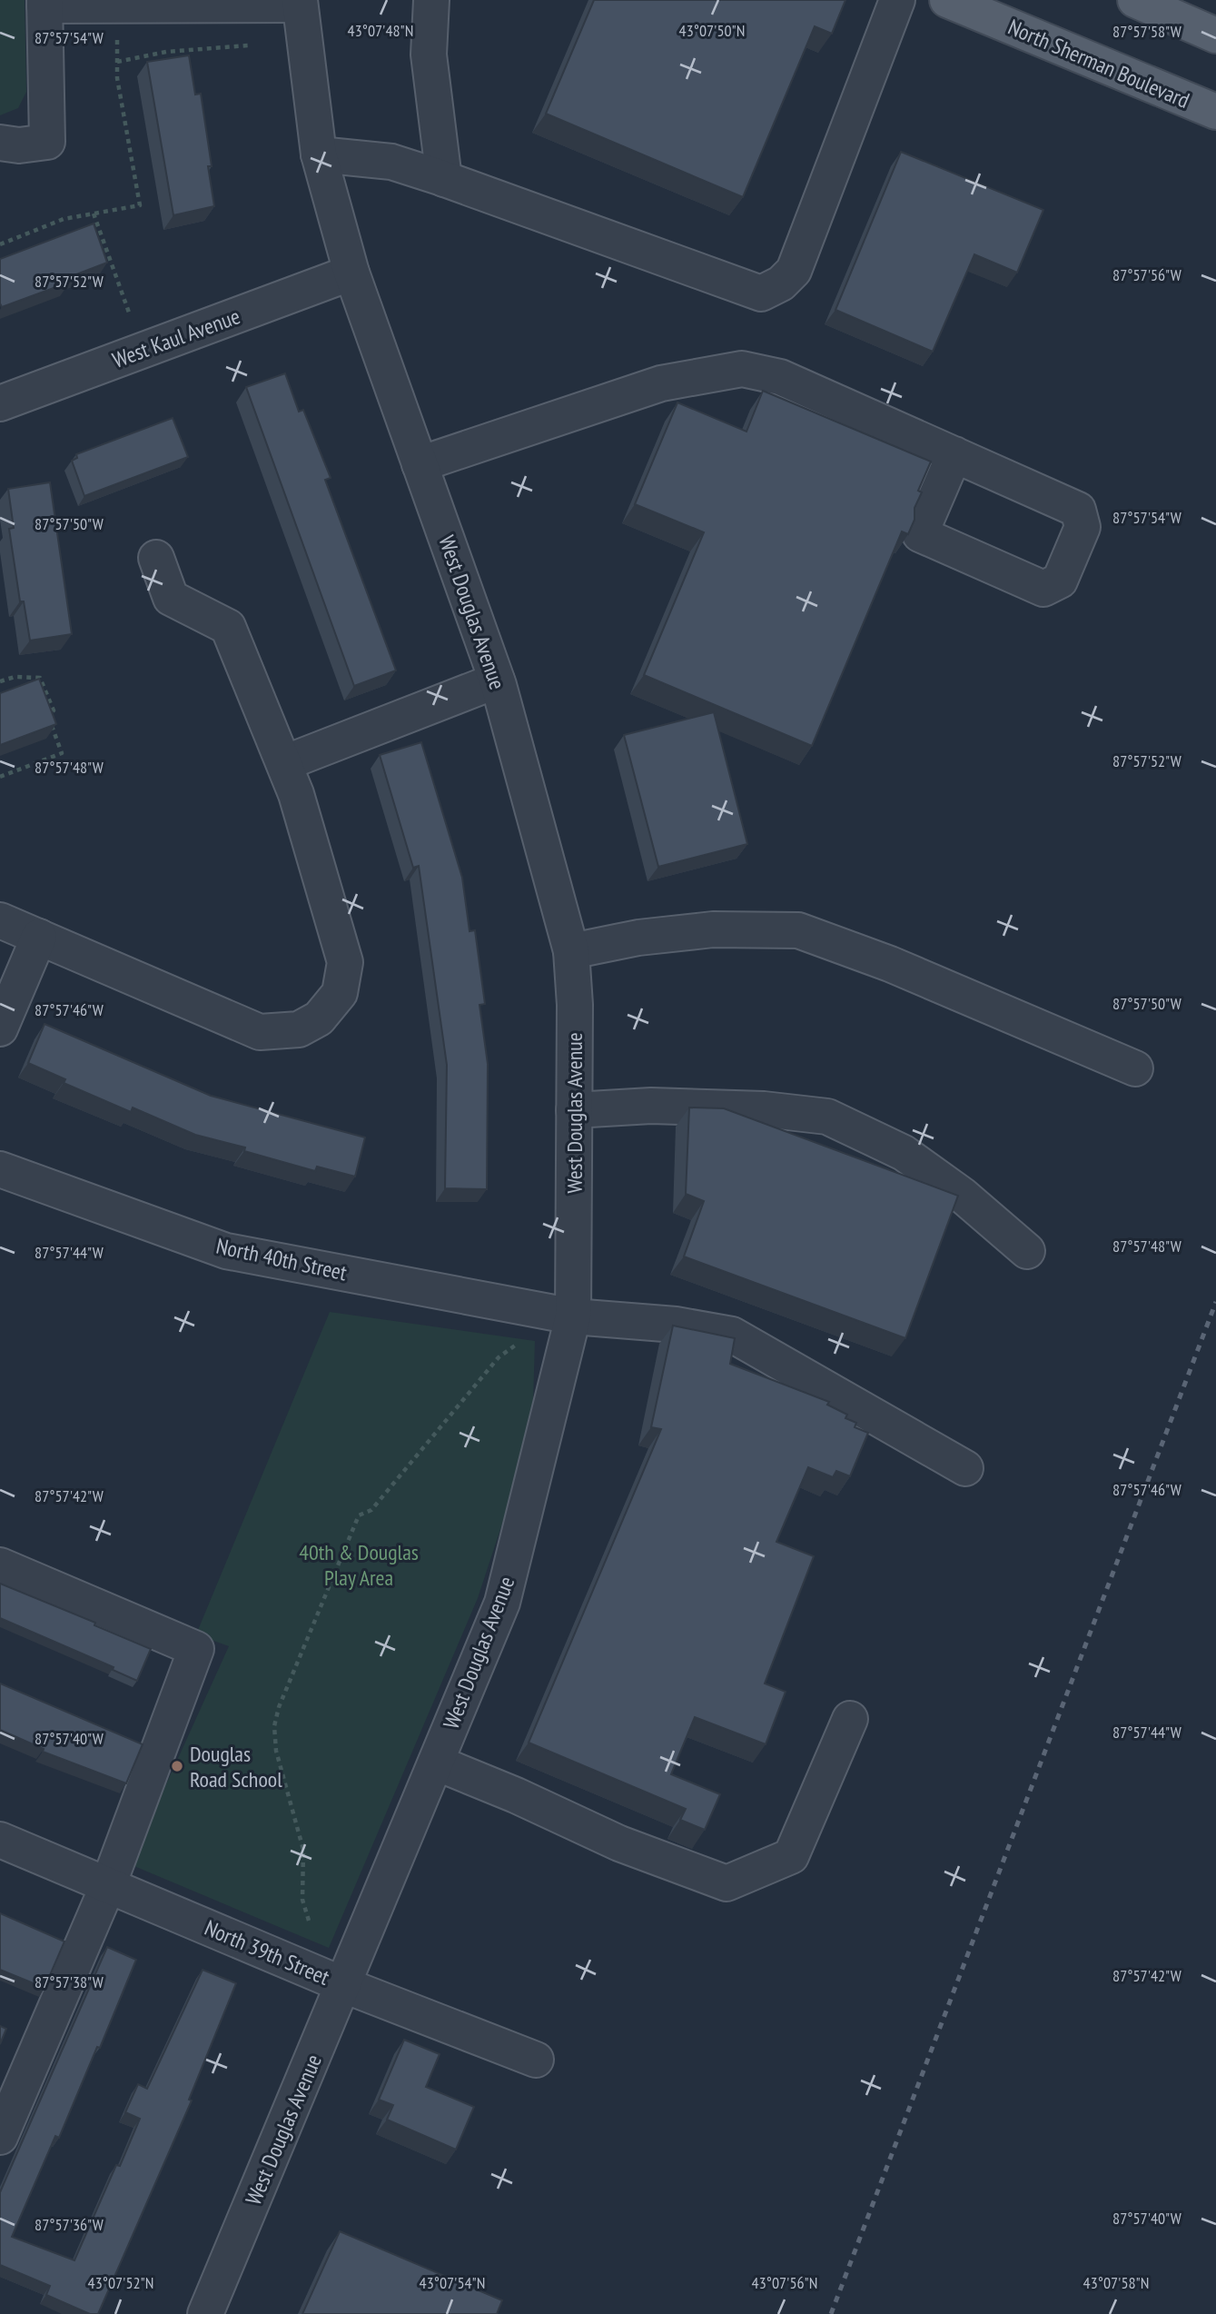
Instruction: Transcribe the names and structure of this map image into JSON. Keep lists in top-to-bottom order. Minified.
{"streets":{"main road":["North Sherman Boulevard"],"street":["West Kaul Avenue","West Douglas Avenue","North 40th Street","North 39th Street"]},"crossings":[["West Kaul Avenue","West Douglas Avenue"],["West Douglas Avenue","North 40th Street"],["West Douglas Avenue","North 39th Street"]],"parks":["40th & Douglas Play Area"],"places":["Douglas Road School"],"coordinates":["43°07'50\"N","43°07'48\"N","87°57'58\"W","87°57'54\"W","87°57'56\"W","87°57'52\"W","87°57'50\"W","87°57'48\"W","87°57'46\"W","87°57'44\"W","87°57'42\"W","87°57'40\"W","87°57'38\"W","87°57'36\"W","43°07'52\"N","43°07'54\"N","43°07'56\"N","43°07'58\"N"]}
